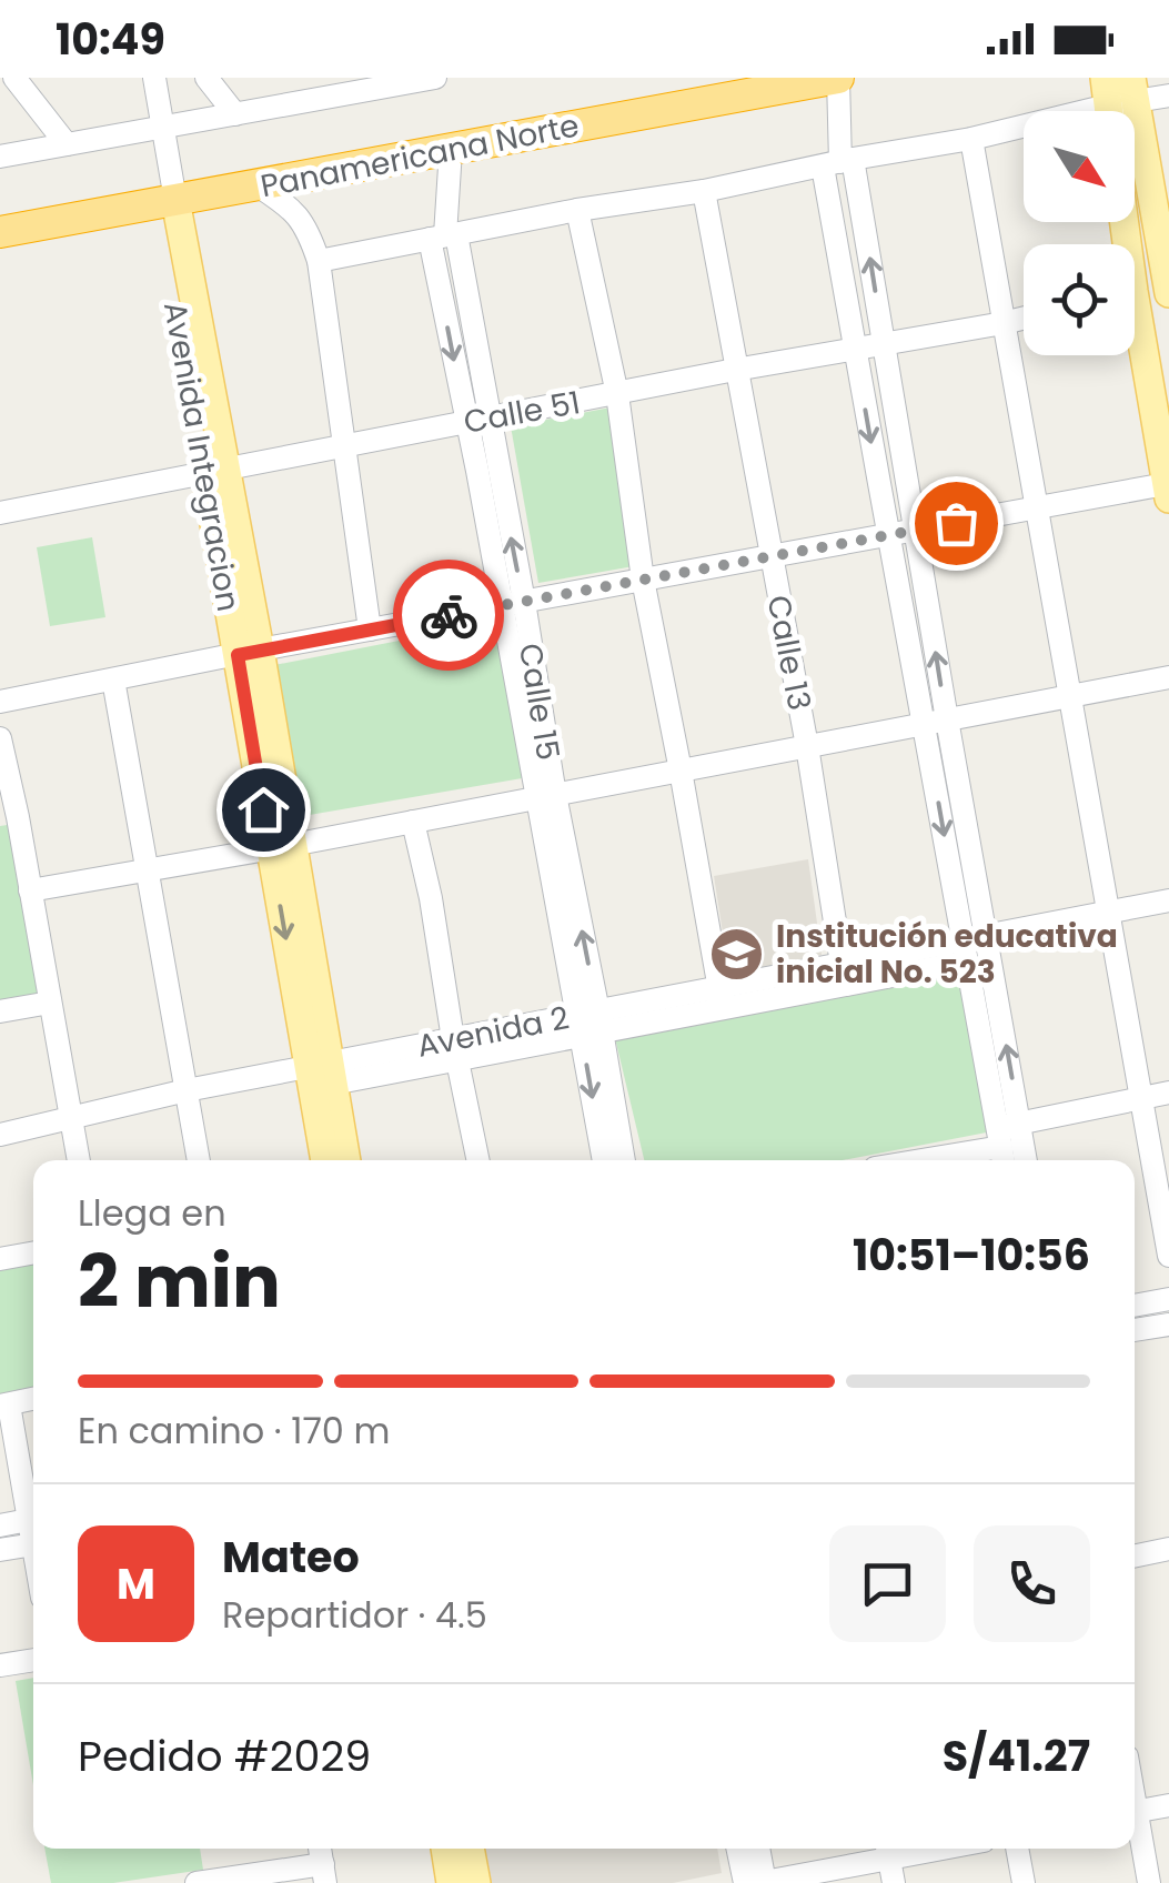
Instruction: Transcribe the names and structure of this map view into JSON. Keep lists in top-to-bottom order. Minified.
{"streets":{"highway":["Panamericana Norte"],"street":["Calle 51","Calle 13","Calle 15","Avenida 2"]},"crossings":[["Panamericana Norte","Calle 15"],["Calle 51","Calle 13"],["Calle 51","Calle 15"],["Calle 13","Avenida 2"],["Calle 15","Avenida 2"]],"places":{"school or university":["Institución educativa inicial No. 523"]},"north":"bottom right","page":{"status":"10:49","heading":["2 min","Llega en","10:51–10:56"],"panel":["Mateo","Repartidor · 4.5","Pedido #2029","S/41.27"],"bar":"En camino · 170 m","round":"M"}}
